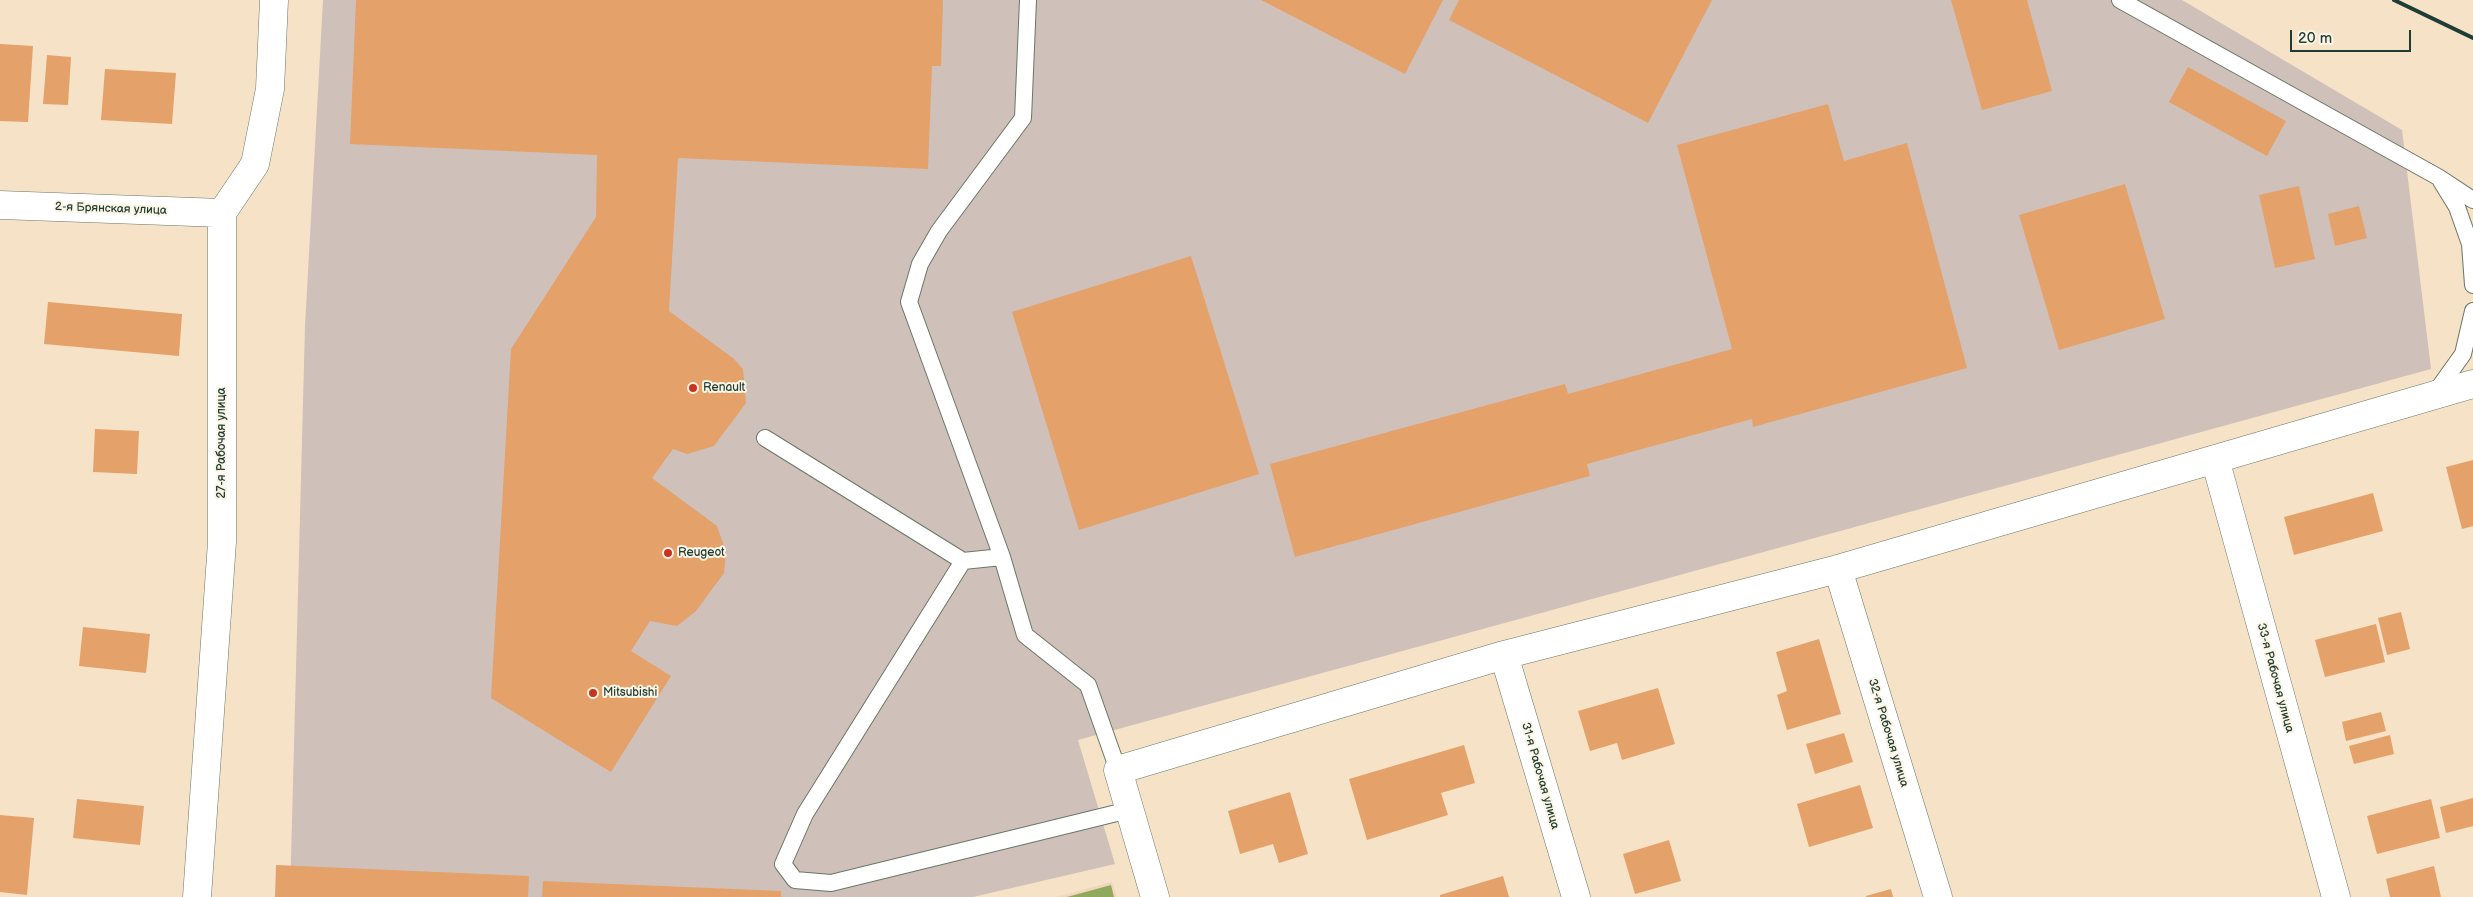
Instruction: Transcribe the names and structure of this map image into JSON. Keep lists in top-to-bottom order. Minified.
{"streets":{"street":["2-я Брянская улица","27-я Рабочая улица","33-я Рабочая улица","32-я Рабочая улица","31-я Рабочая улица"]},"crossings":[["2-я Брянская улица","27-я Рабочая улица"]],"places":["Renault","Reugeot","Mitsubishi"],"scale_bar":"20 m"}
